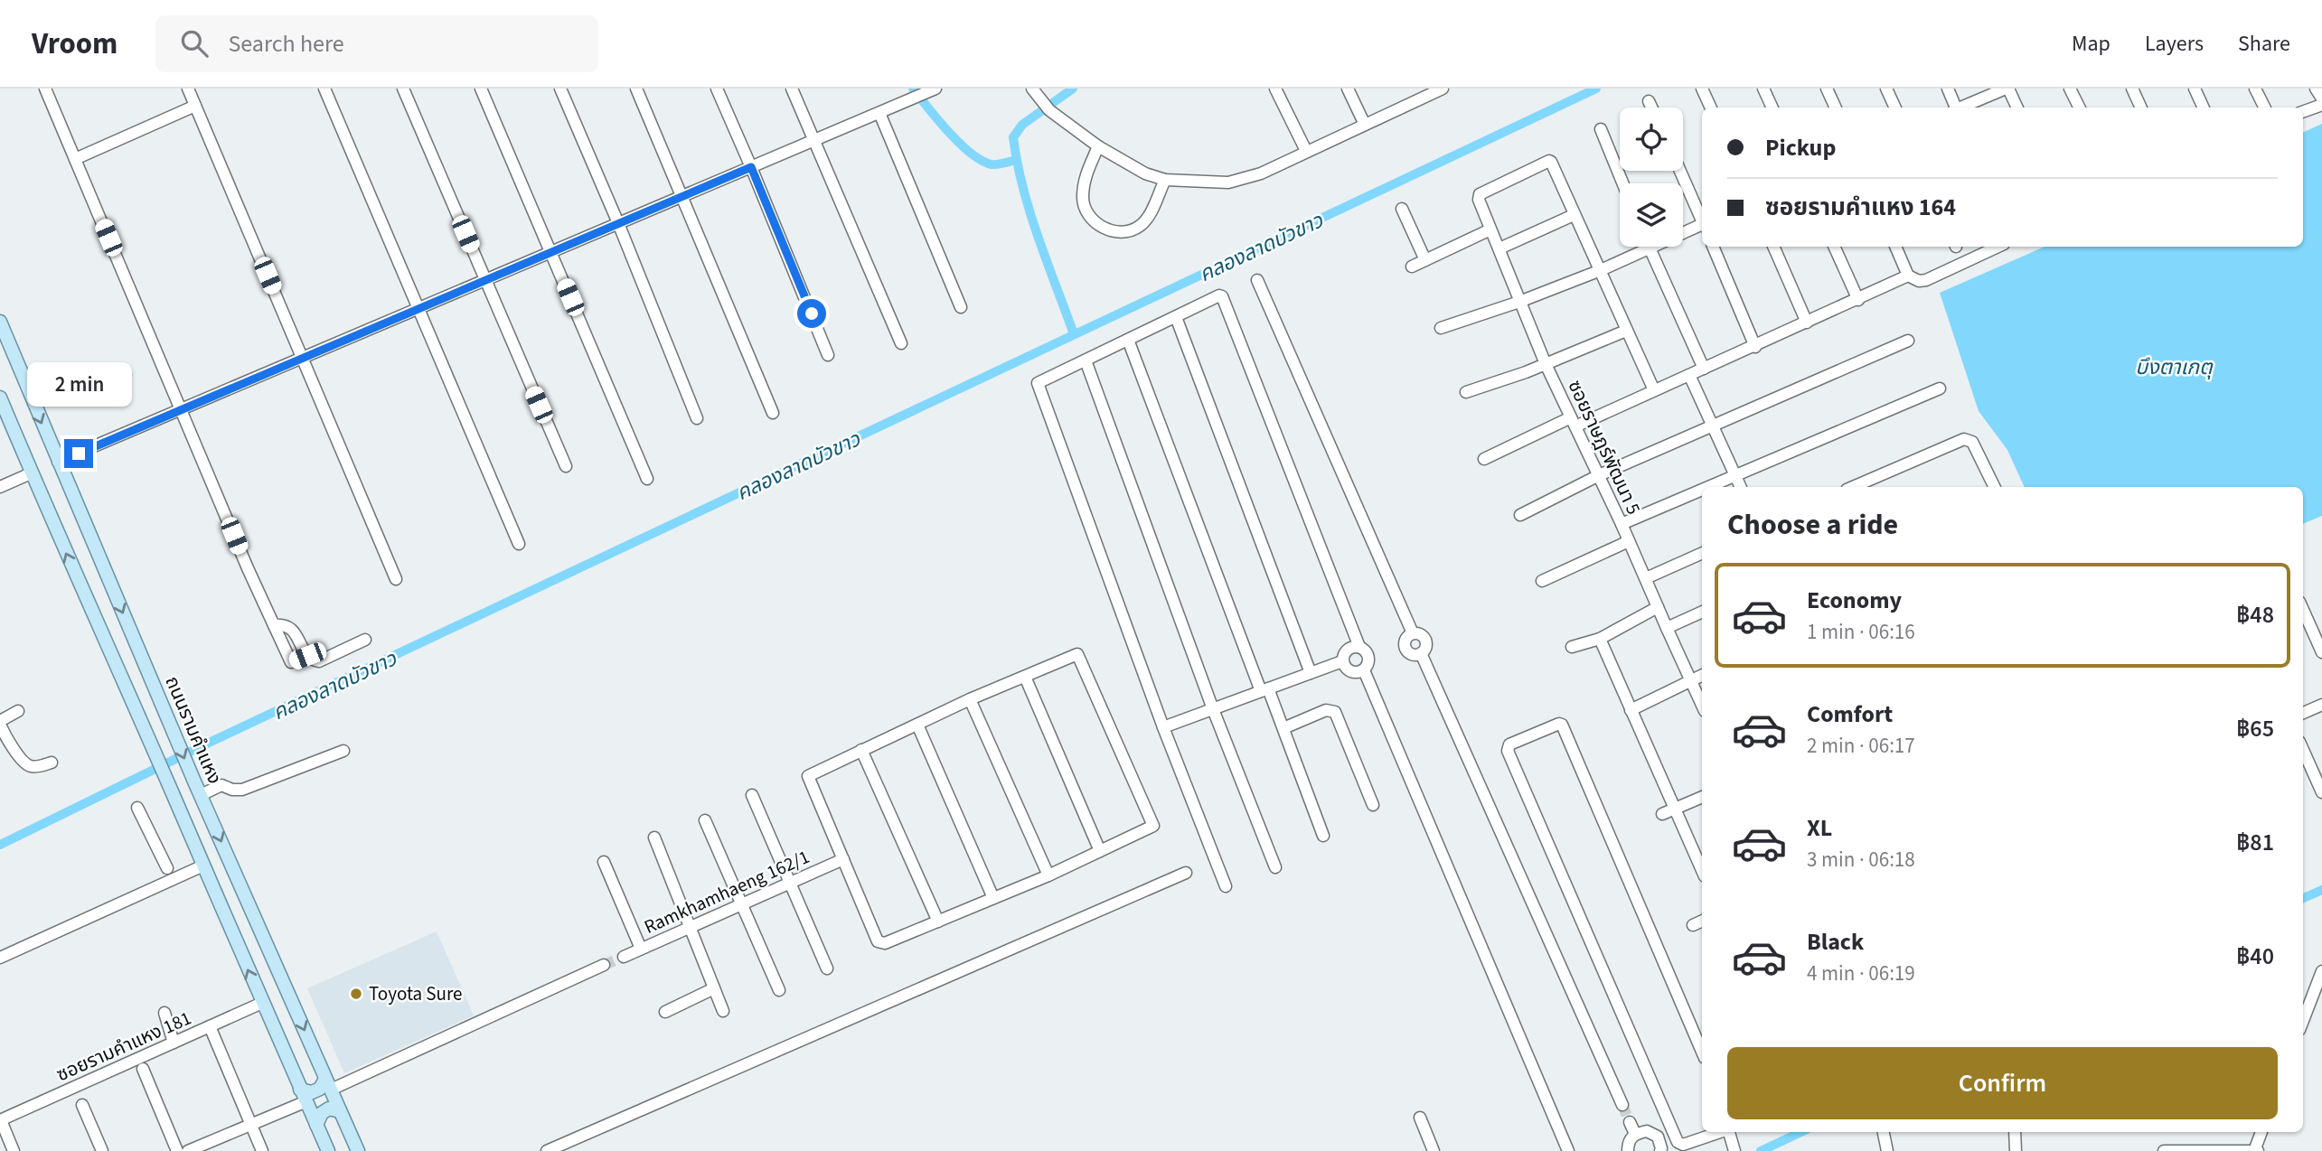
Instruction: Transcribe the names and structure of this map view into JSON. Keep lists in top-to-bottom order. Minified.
{"streets":{"main road":["ถนนรามคำแหง"],"street":["ซอยราษฎร์พัฒนา 5","Ramkhamhaeng 162/1","ซอยรามคำแหง 181"]},"water":["คลองลาดบัวขาว","บึงตาเกตุ"],"places":["Toyota Sure"],"page":{"header":"Vroom","search":"Search here","nav":["Map","Layers","Share"],"banner":["Pickup","ซอยรามคำแหง 164"],"bubble":"2 min","heading":"Choose a ride","list":[{"name":"Economy","note":"1 min · 06:16","value":"฿48"},{"name":"Comfort","note":"2 min · 06:17","value":"฿65"},{"name":"XL","note":"3 min · 06:18","value":"฿81"},{"name":"Black","note":"4 min · 06:19","value":"฿40"}],"buttons":"Confirm"}}
